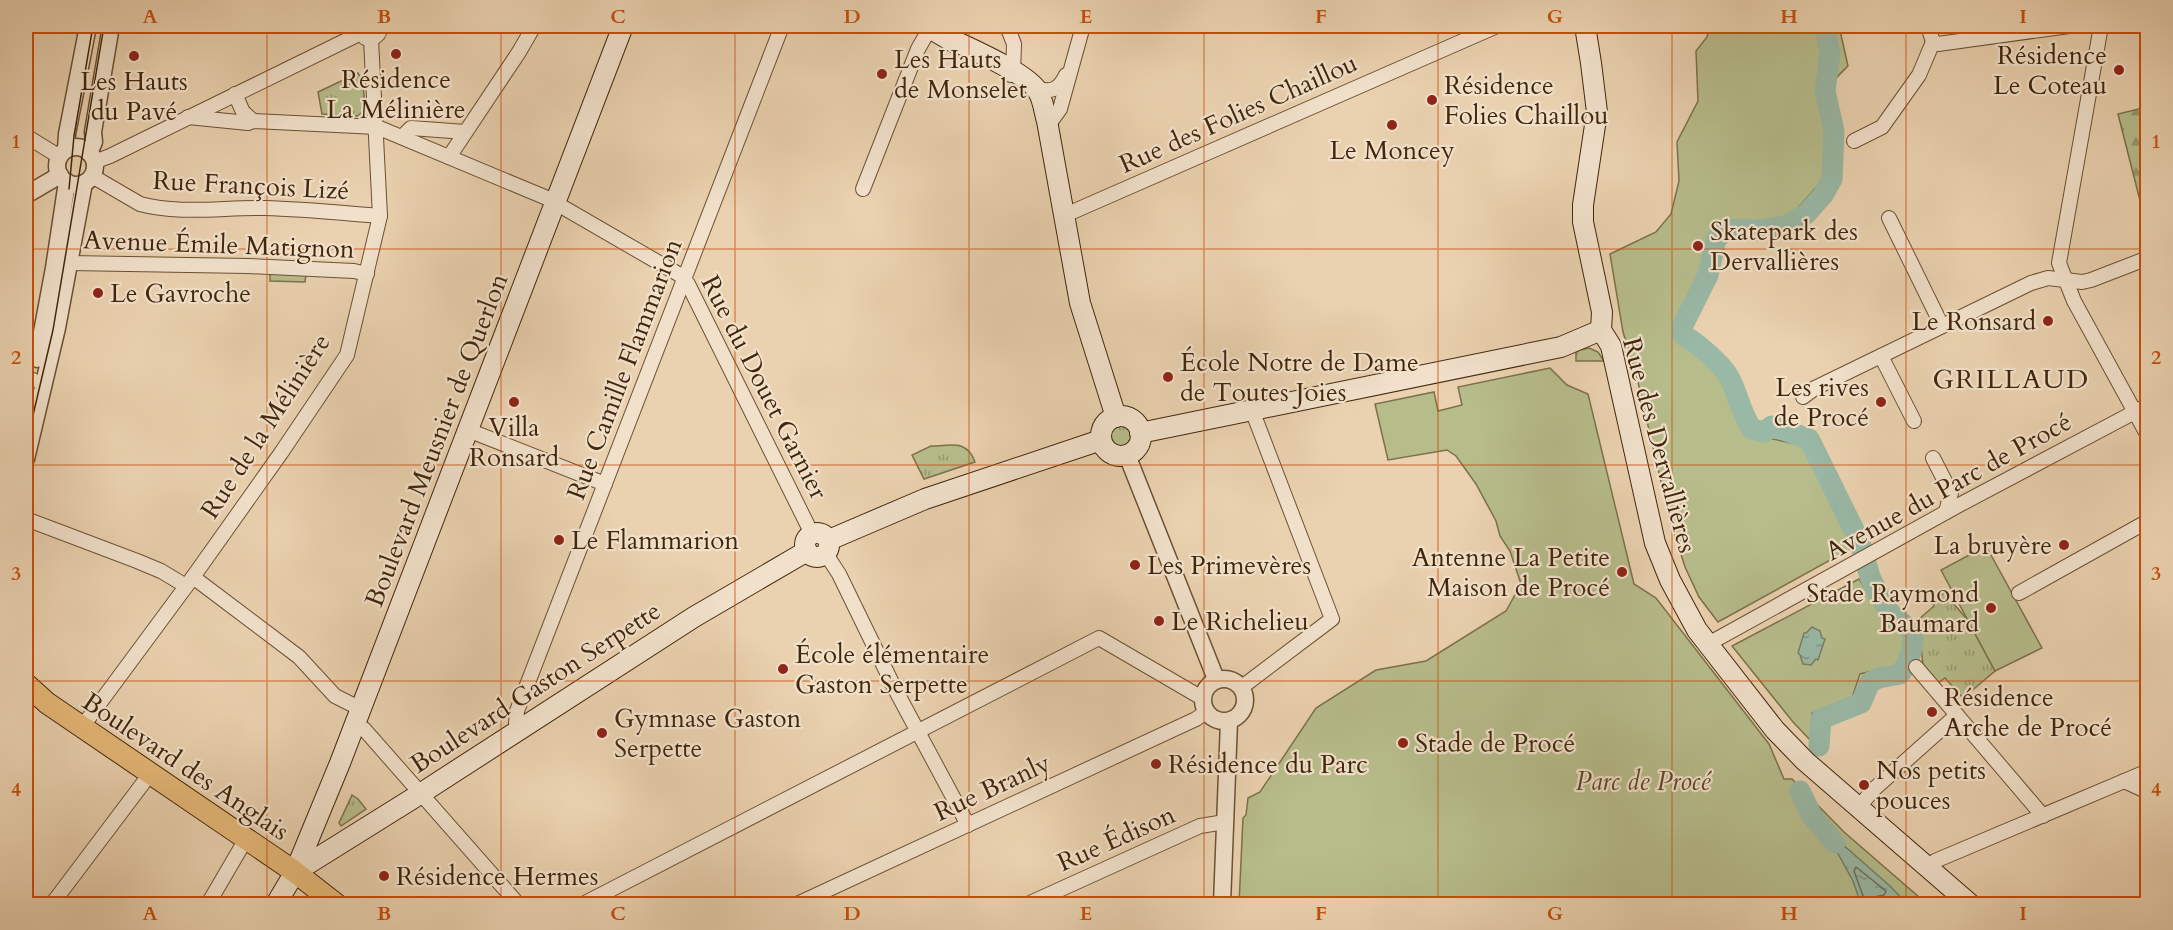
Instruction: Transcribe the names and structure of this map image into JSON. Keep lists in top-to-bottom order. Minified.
{"streets":{"main road":["Boulevard Meusnier de Querlon","Rue des Dervallières","Boulevard Gaston Serpette","Boulevard des Anglais"],"street":["Rue des Folies Chaillou","Rue François Lizé","Avenue Émile Matignon","Rue Camille Flammarion","Rue du Douet Garnier","Rue de la Mélinière","Avenue du Parc de Procé","Rue Branly","Rue Édison"]},"crossings":[["Rue François Lizé","Rue de la Mélinière"],["Avenue Émile Matignon","Rue de la Mélinière"],["Rue Camille Flammarion","Rue du Douet Garnier"],["Rue Camille Flammarion","Boulevard Gaston Serpette"],["Rue du Douet Garnier","Rue de la Mélinière"],["Rue du Douet Garnier","Boulevard Meusnier de Querlon"],["Rue du Douet Garnier","Boulevard Gaston Serpette"],["Rue du Douet Garnier","Rue Branly"],["Rue de la Mélinière","Boulevard des Anglais"],["Boulevard Meusnier de Querlon","Boulevard Gaston Serpette"],["Boulevard Meusnier de Querlon","Boulevard des Anglais"],["Rue des Dervallières","Avenue du Parc de Procé"],["Boulevard Gaston Serpette","Boulevard des Anglais"]],"districts":["GRILLAUD"],"parks":["Parc de Procé"],"places":["Résidence La Mélinière","Les Hauts du Pavé","Résidence Le Coteau","Les Hauts de Monselet","Résidence Folies Chaillou","Le Moncey","Skatepark des Dervallières","Le Gavroche","Le Ronsard","École Notre de Dame de Toutes Joies","Villa Ronsard","Les rives de Procé","Le Flammarion","La bruyère","Les Primevères","Antenne La Petite Maison de Procé","Stade Raymond Baumard","Le Richelieu","École élémentaire Gaston Serpette","Résidence Arche de Procé","Gymnase Gaston Serpette","Stade de Procé","Résidence du Parc","Nos petits pouces","Résidence Hermes"],"grid":{"columns":["A","B","C","D","E","F","G","H","I"],"rows":["1","2","3","4"]}}
